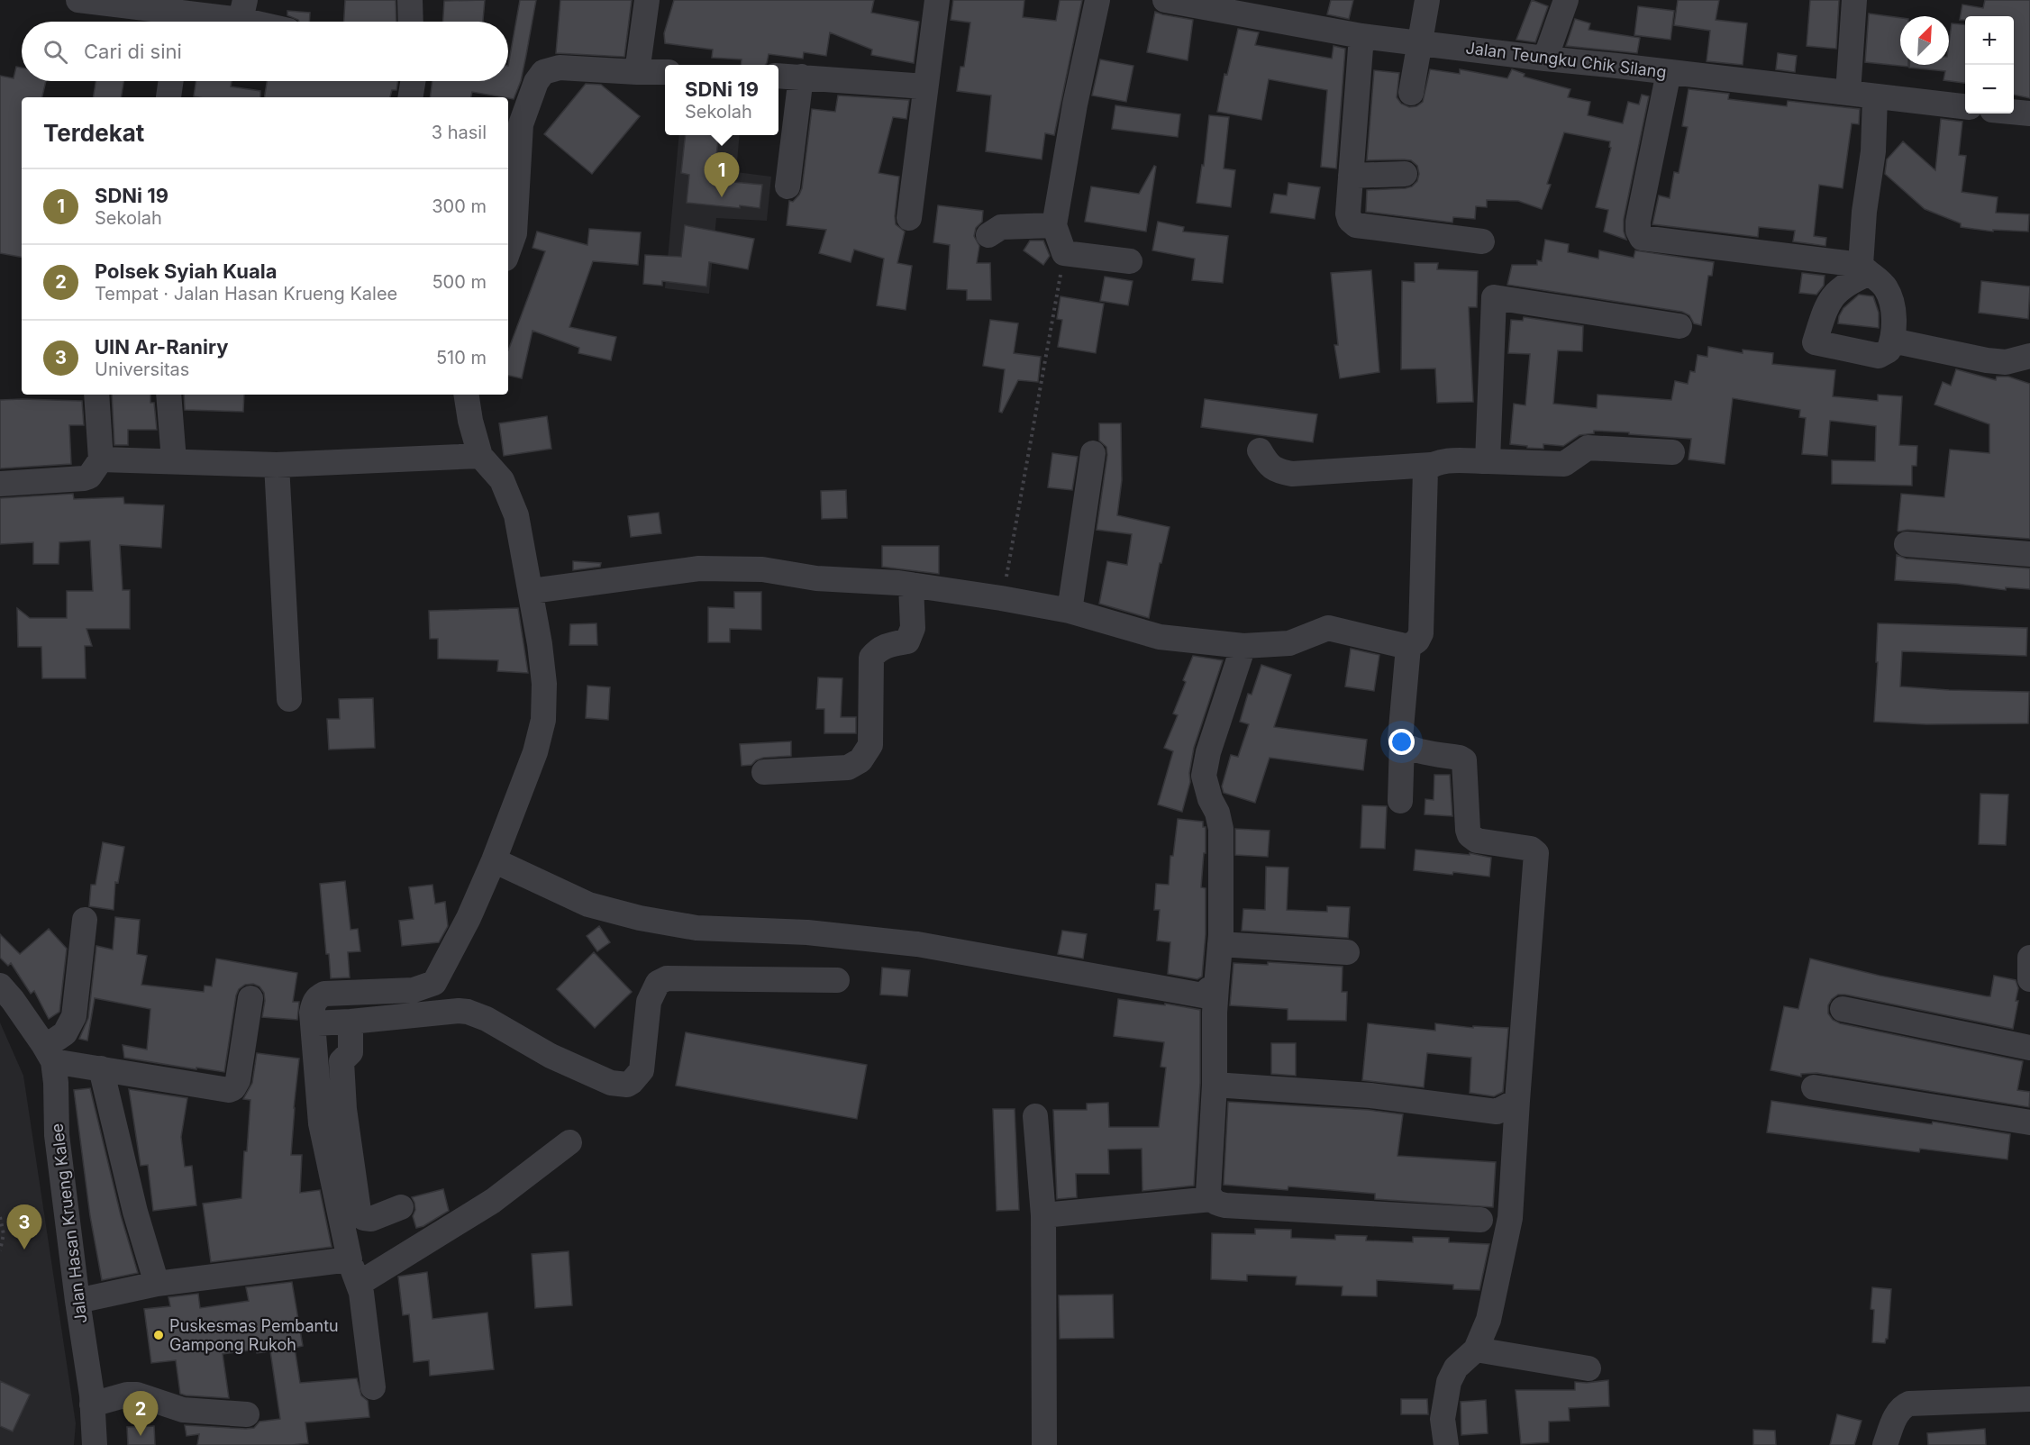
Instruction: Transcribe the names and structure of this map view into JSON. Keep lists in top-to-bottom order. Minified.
{"streets":{"street":["Jalan Teungku Chik Silang","Jalan Hasan Krueng Kalee"]},"places":["Puskesmas Pembantu Gampong Rukoh"],"north":"top right","page":{"map_buttons":["+","−"],"search":"Cari di sini","popup":["SDNi 19","Sekolah"],"heading":["Terdekat","3 hasil"],"pins":["1","3","2"],"list":[{"mark":"1","name":"SDNi 19","note":"Sekolah","value":"300 m"},{"mark":"2","name":"Polsek Syiah Kuala","note":"Tempat · Jalan Hasan Krueng Kalee","value":"500 m"},{"mark":"3","name":"UIN Ar-Raniry","note":"Universitas","value":"510 m"}]}}
